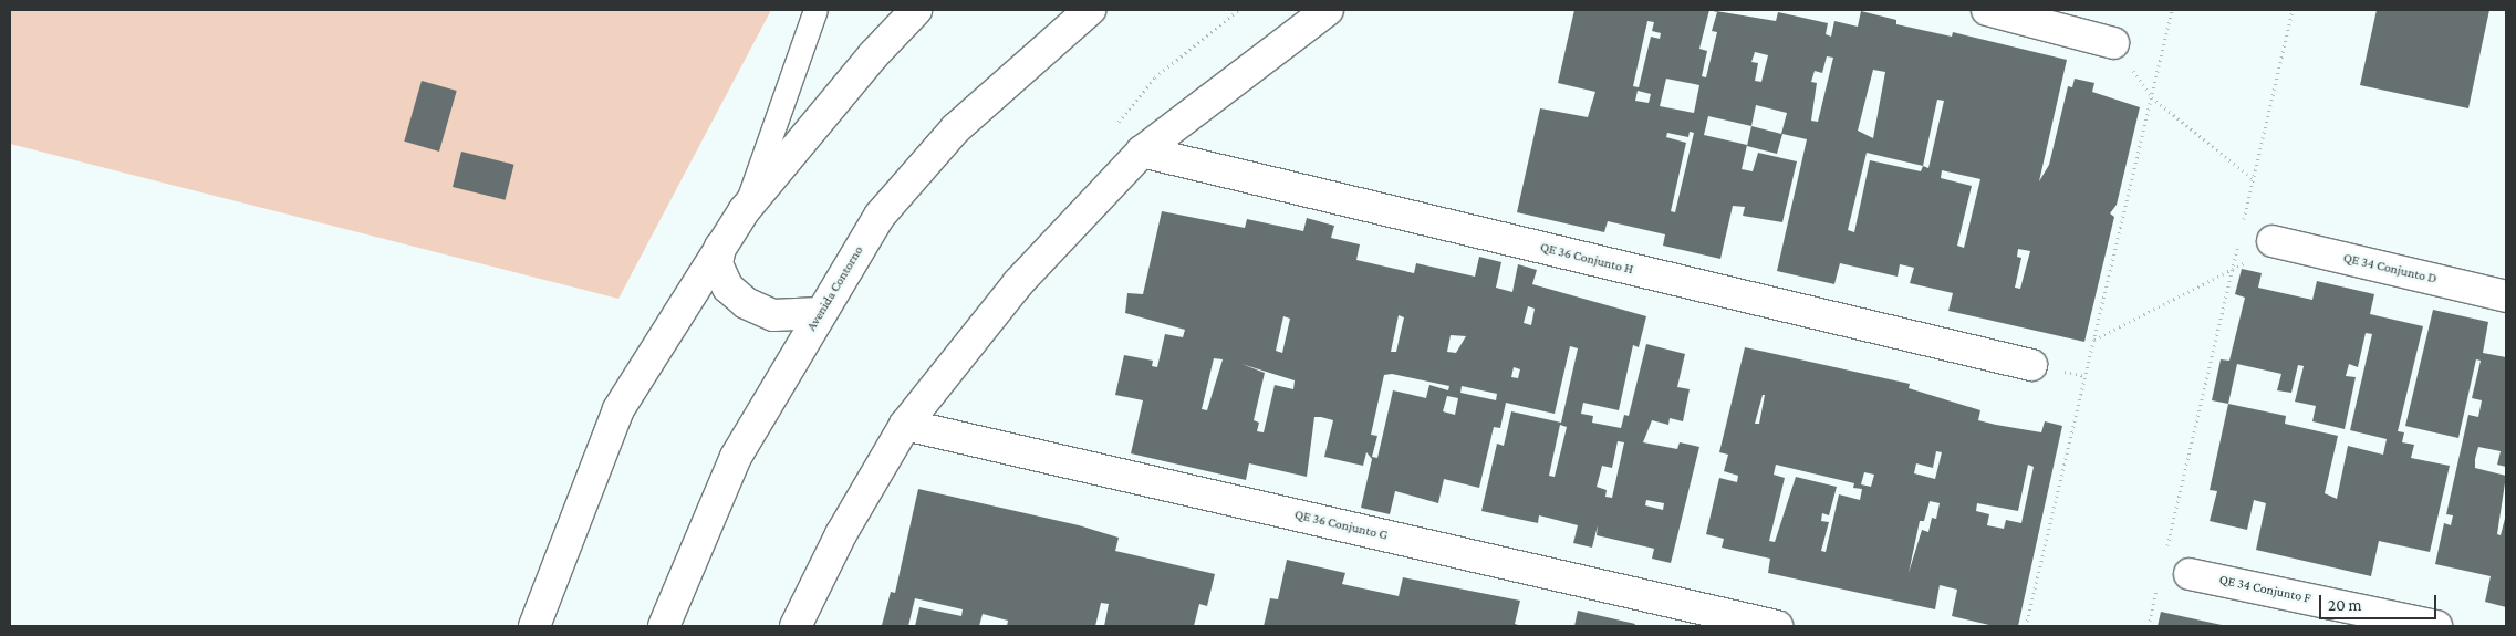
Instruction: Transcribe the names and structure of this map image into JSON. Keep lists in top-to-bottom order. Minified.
{"streets":{"street":["QE 36 Conjunto H","QE 34 Conjunto D","Avenida Contorno","QE 36 Conjunto G","QE 34 Conjunto F"]},"scale_bar":"20 m"}
